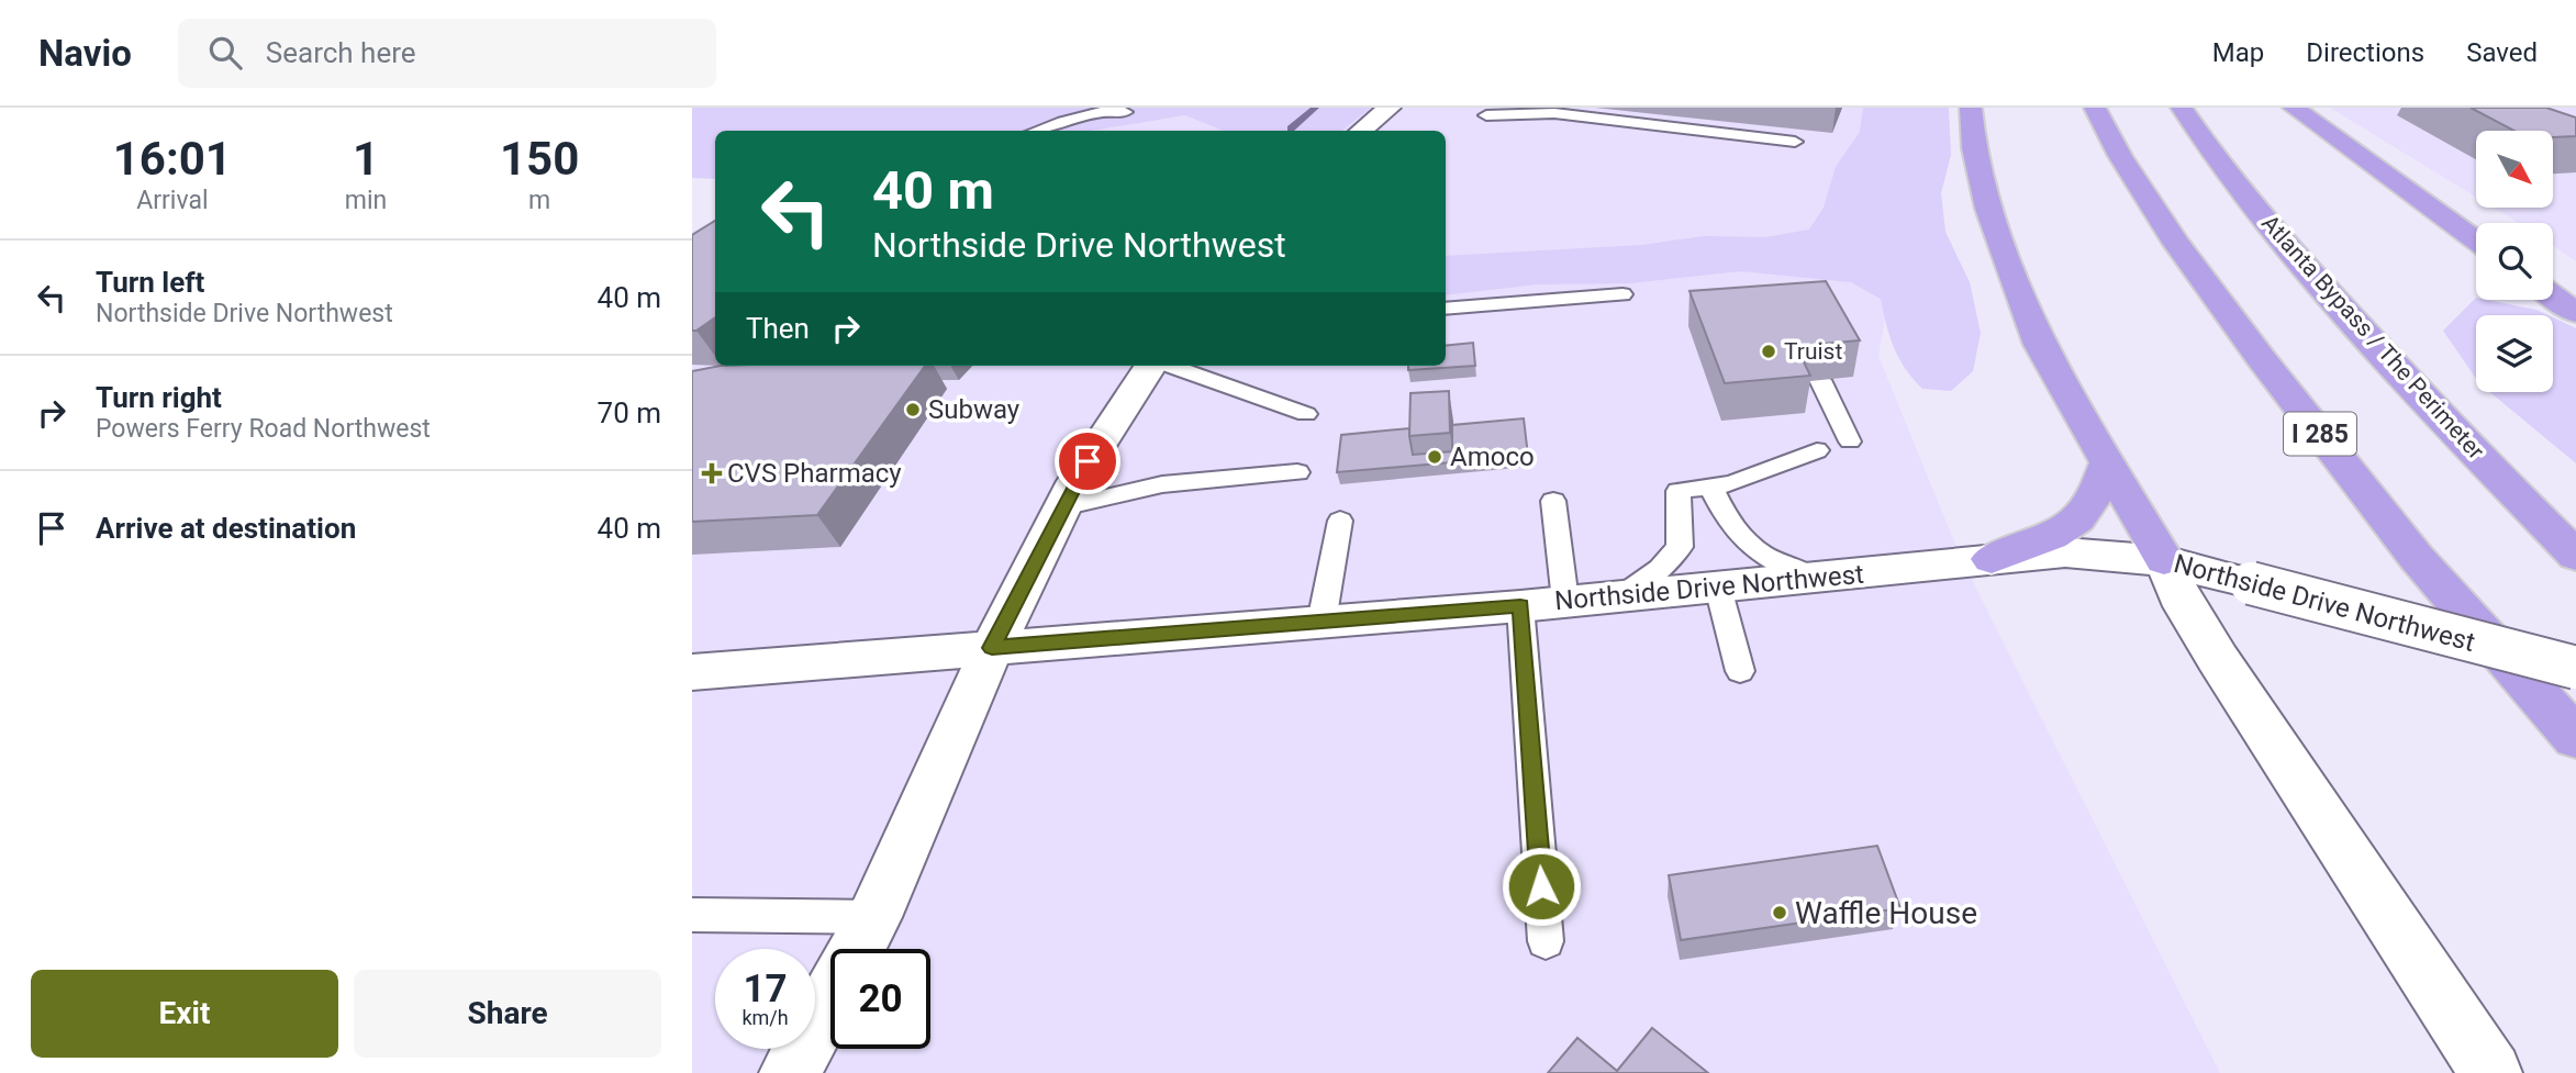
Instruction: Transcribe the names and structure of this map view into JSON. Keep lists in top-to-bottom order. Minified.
{"streets":{"highway":["Atlanta Bypass / The Perimeter","I 285"],"main road":["Northside Drive Northwest"]},"places":{"other":["Truist","Subway","Amoco","Waffle House"],"health":["CVS Pharmacy"]},"north":"bottom right","page":{"header":"Navio","search":"Search here","nav":["Map","Directions","Saved"],"eta":["16:01","Arrival","1","min","150","m"],"turn":["40 m","Northside Drive Northwest"],"list":[{"name":"Turn left","note":"Northside Drive Northwest","value":"40 m"},{"name":"Turn right","note":"Powers Ferry Road Northwest","value":"70 m"},{"name":"Arrive at destination","value":"40 m"}],"then":"Then","speed":"17 km/h","limit":"20","buttons":["Exit","Share"]}}
